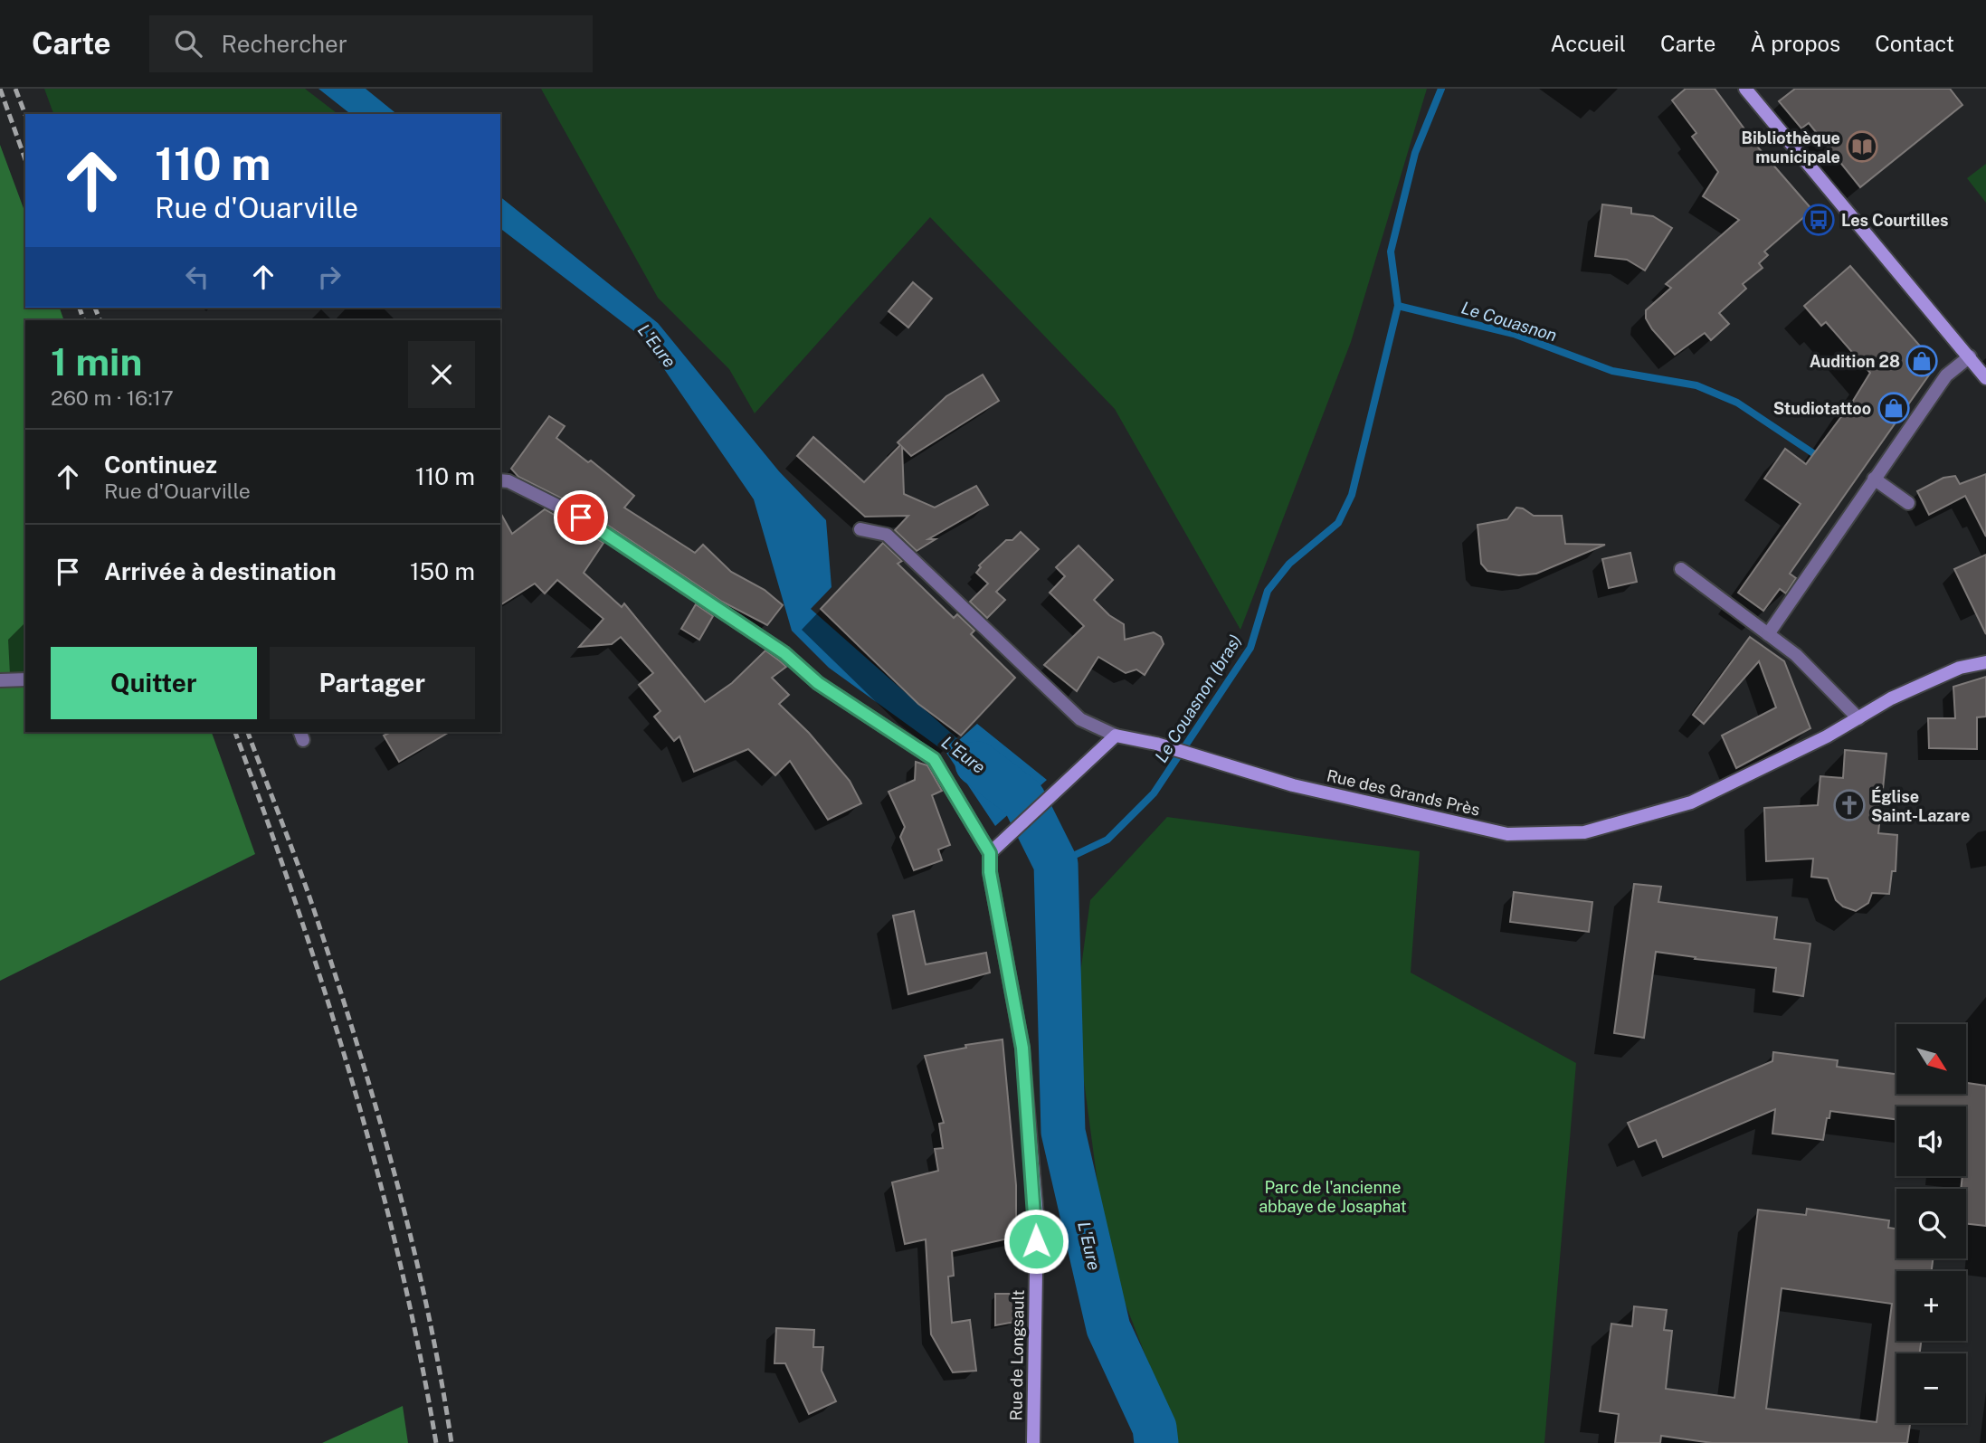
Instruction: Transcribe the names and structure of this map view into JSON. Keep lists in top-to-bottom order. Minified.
{"streets":{"street":["Rue des Grands Près","Rue de Longsault"]},"water":["Le Couasnon","L'Eure","Le Couasnon (bras)"],"parks":["Parc de l'ancienne abbaye de Josaphat"],"places":{"library":["Bibliothèque municipale"],"bus stop":["Les Courtilles"],"shop":["Audition 28","Studiotattoo"],"church":["Église Saint-Lazare"]},"north":"bottom right","page":{"header":"Carte","search":"Rechercher","nav":["Accueil","Carte","À propos","Contact"],"turn":["110 m","Rue d'Ouarville"],"heading":["1 min","260 m · 16:17"],"list":[{"name":"Continuez","note":"Rue d'Ouarville","value":"110 m"},{"name":"Arrivée à destination","value":"150 m"}],"buttons":["Quitter","Partager"],"map_buttons":["+","−"]}}
